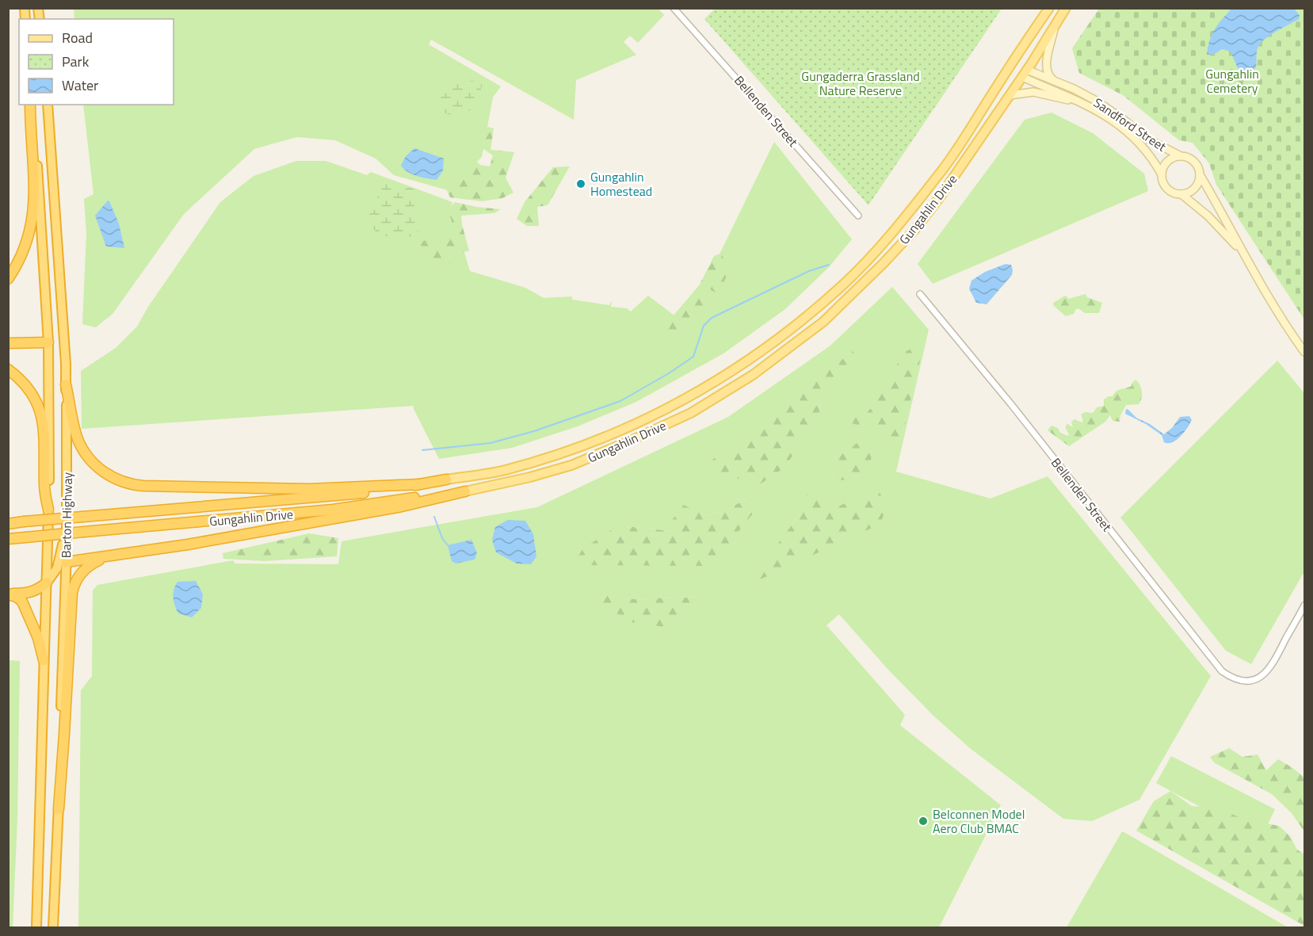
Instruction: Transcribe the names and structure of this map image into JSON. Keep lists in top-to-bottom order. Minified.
{"streets":{"highway":["Gungahlin Drive","Barton Highway"],"main road":["Sandford Street"],"street":["Bellenden Street"]},"crossings":[["Sandford Street","Gungahlin Drive"]],"parks":["Gungahlin Cemetery","Gungaderra Grassland Nature Reserve"],"places":["Gungahlin Homestead","Belconnen Model Aero Club BMAC"],"legend":["Road","Park","Water"]}
